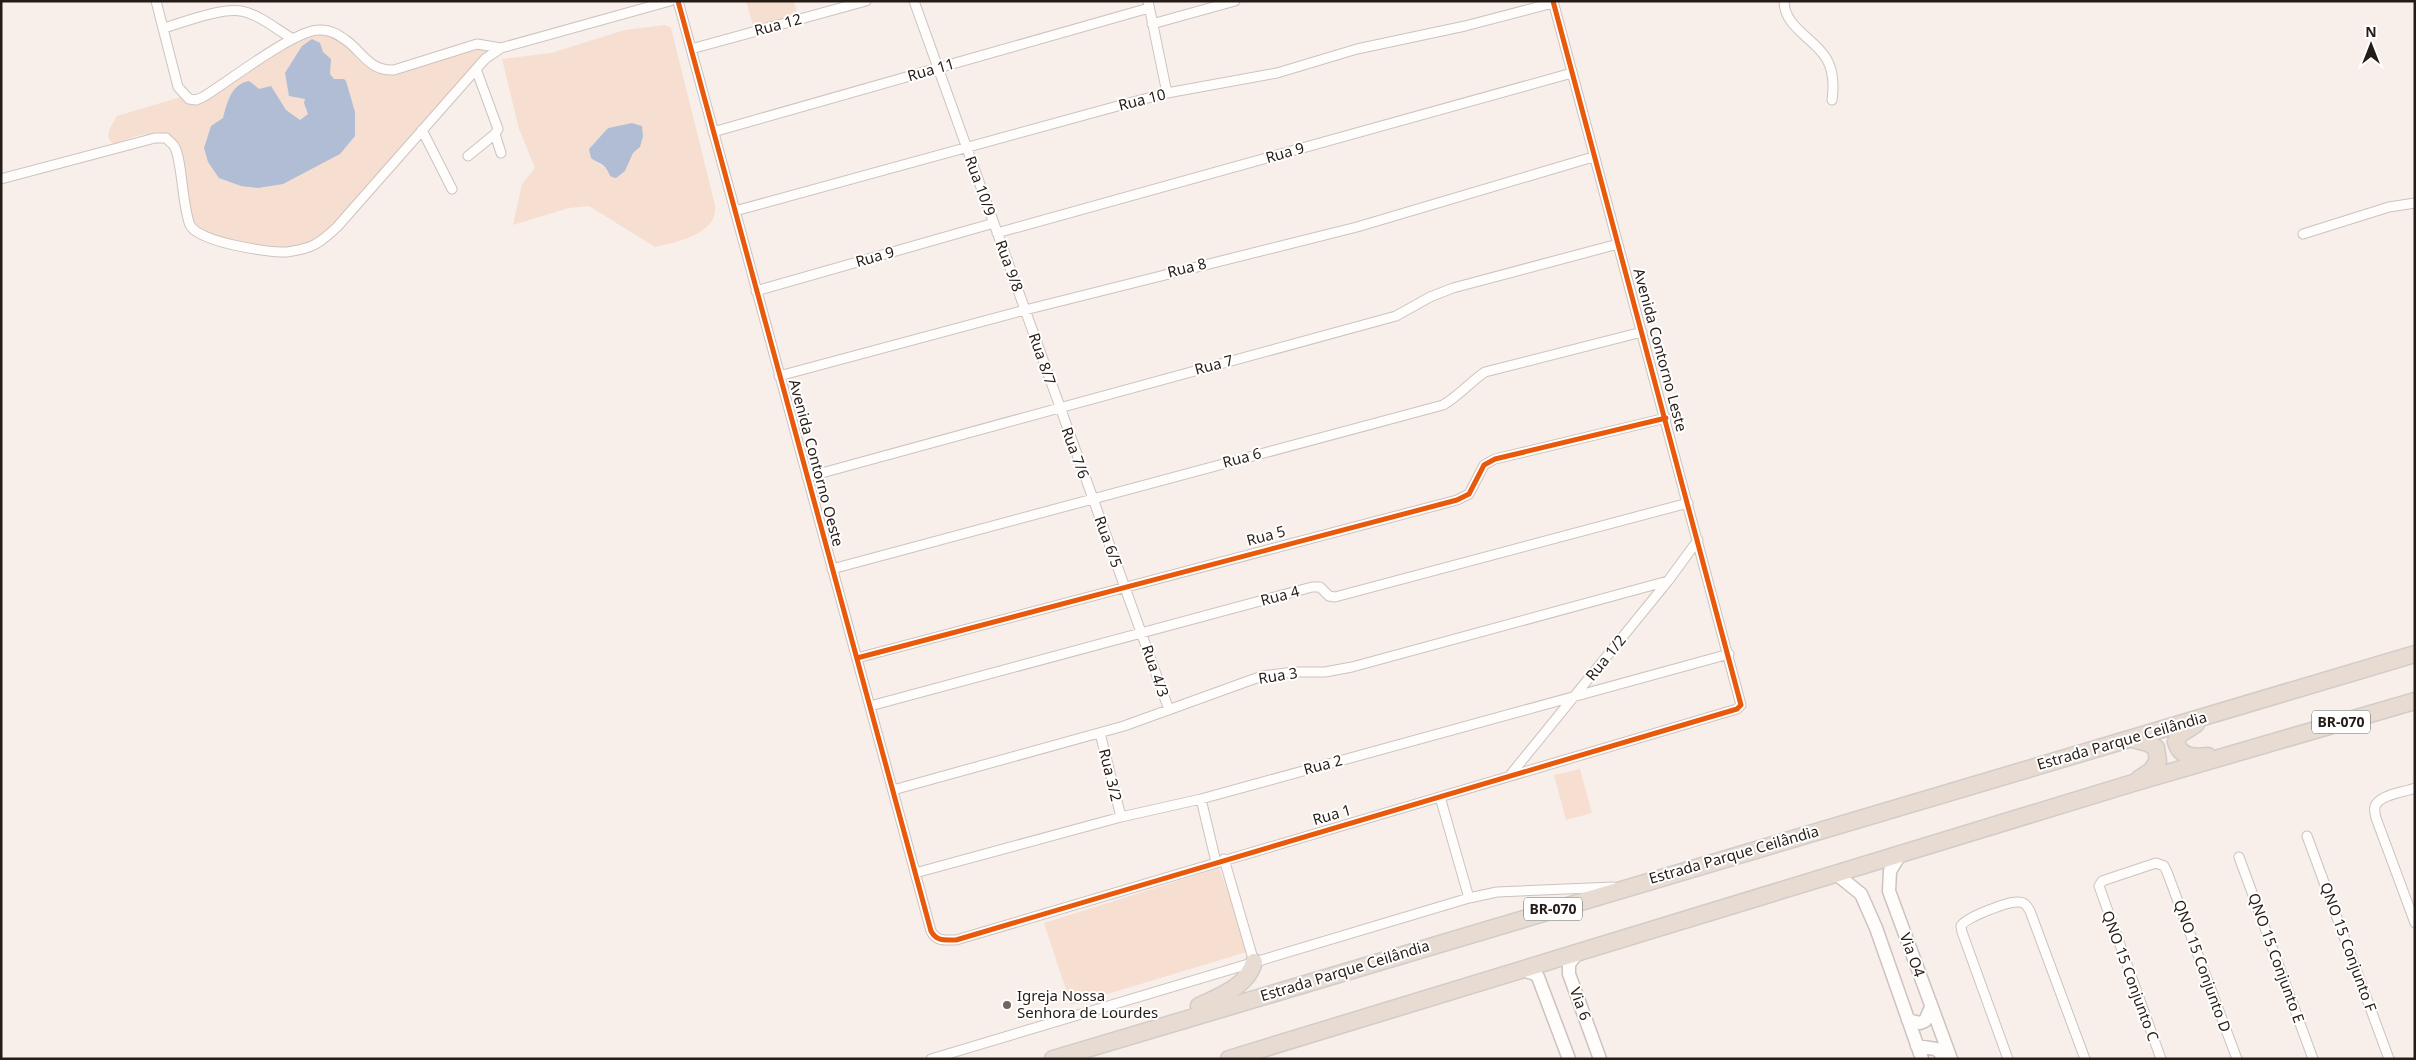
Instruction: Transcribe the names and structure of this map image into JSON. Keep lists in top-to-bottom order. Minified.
{"streets":{"highway":["BR-070","Estrada Parque Ceilândia"],"main road":["Via O4","Via 6"],"street":["Rua 12","Rua 11","Rua 10","Rua 9","Rua 10/9","Rua 9/8","Rua 8","Avenida Contorno Leste","Rua 8/7","Rua 7","Rua 7/6","Rua 6","Avenida Contorno Oeste","Rua 5","Rua 6/5","Rua 4","Rua 1/2","Rua 4/3","Rua 3","Rua 2","Rua 3/2","Rua 1","QNO 15 Conjunto F","QNO 15 Conjunto E","QNO 15 Conjunto D","QNO 15 Conjunto C"]},"crossings":[["Rua 12","Avenida Contorno Oeste"],["Rua 11","Rua 10/9"],["Rua 11","Avenida Contorno Oeste"],["Rua 10","Rua 10/9"],["Rua 10","Avenida Contorno Leste"],["Rua 10","Avenida Contorno Oeste"],["Rua 9","Rua 10/9"],["Rua 9","Rua 9/8"],["Rua 9","Avenida Contorno Leste"],["Rua 9","Avenida Contorno Oeste"],["Rua 10/9","Rua 9/8"],["Rua 9/8","Rua 8"],["Rua 9/8","Rua 8/7"],["Rua 8","Avenida Contorno Leste"],["Rua 8","Rua 8/7"],["Rua 8","Avenida Contorno Oeste"],["Avenida Contorno Leste","Rua 7"],["Avenida Contorno Leste","Rua 6"],["Avenida Contorno Leste","Rua 5"],["Avenida Contorno Leste","Rua 4"],["Avenida Contorno Leste","Rua 1/2"],["Avenida Contorno Leste","Rua 2"],["Avenida Contorno Leste","Rua 1"],["Rua 8/7","Rua 7"],["Rua 8/7","Rua 7/6"],["Rua 7","Rua 7/6"],["Rua 7","Avenida Contorno Oeste"],["Rua 7/6","Rua 6"],["Rua 7/6","Rua 6/5"],["Rua 6","Avenida Contorno Oeste"],["Rua 6","Rua 6/5"],["Avenida Contorno Oeste","Rua 5"],["Avenida Contorno Oeste","Rua 4"],["Avenida Contorno Oeste","Rua 3"],["Avenida Contorno Oeste","Rua 2"],["Avenida Contorno Oeste","Rua 1"],["Rua 5","Rua 6/5"],["Rua 6/5","Rua 4"],["Rua 6/5","Rua 4/3"],["Rua 4","Rua 4/3"],["Rua 1/2","Rua 3"],["Rua 1/2","Rua 2"],["Rua 1/2","Rua 1"],["Rua 4/3","Rua 3"],["Rua 3","Rua 3/2"],["BR-070","Via O4"],["BR-070","Via 6"],["Rua 2","Rua 3/2"],["QNO 15 Conjunto D","QNO 15 Conjunto C"]],"places":["Igreja Nossa Senhora de Lourdes"],"north":"top"}
